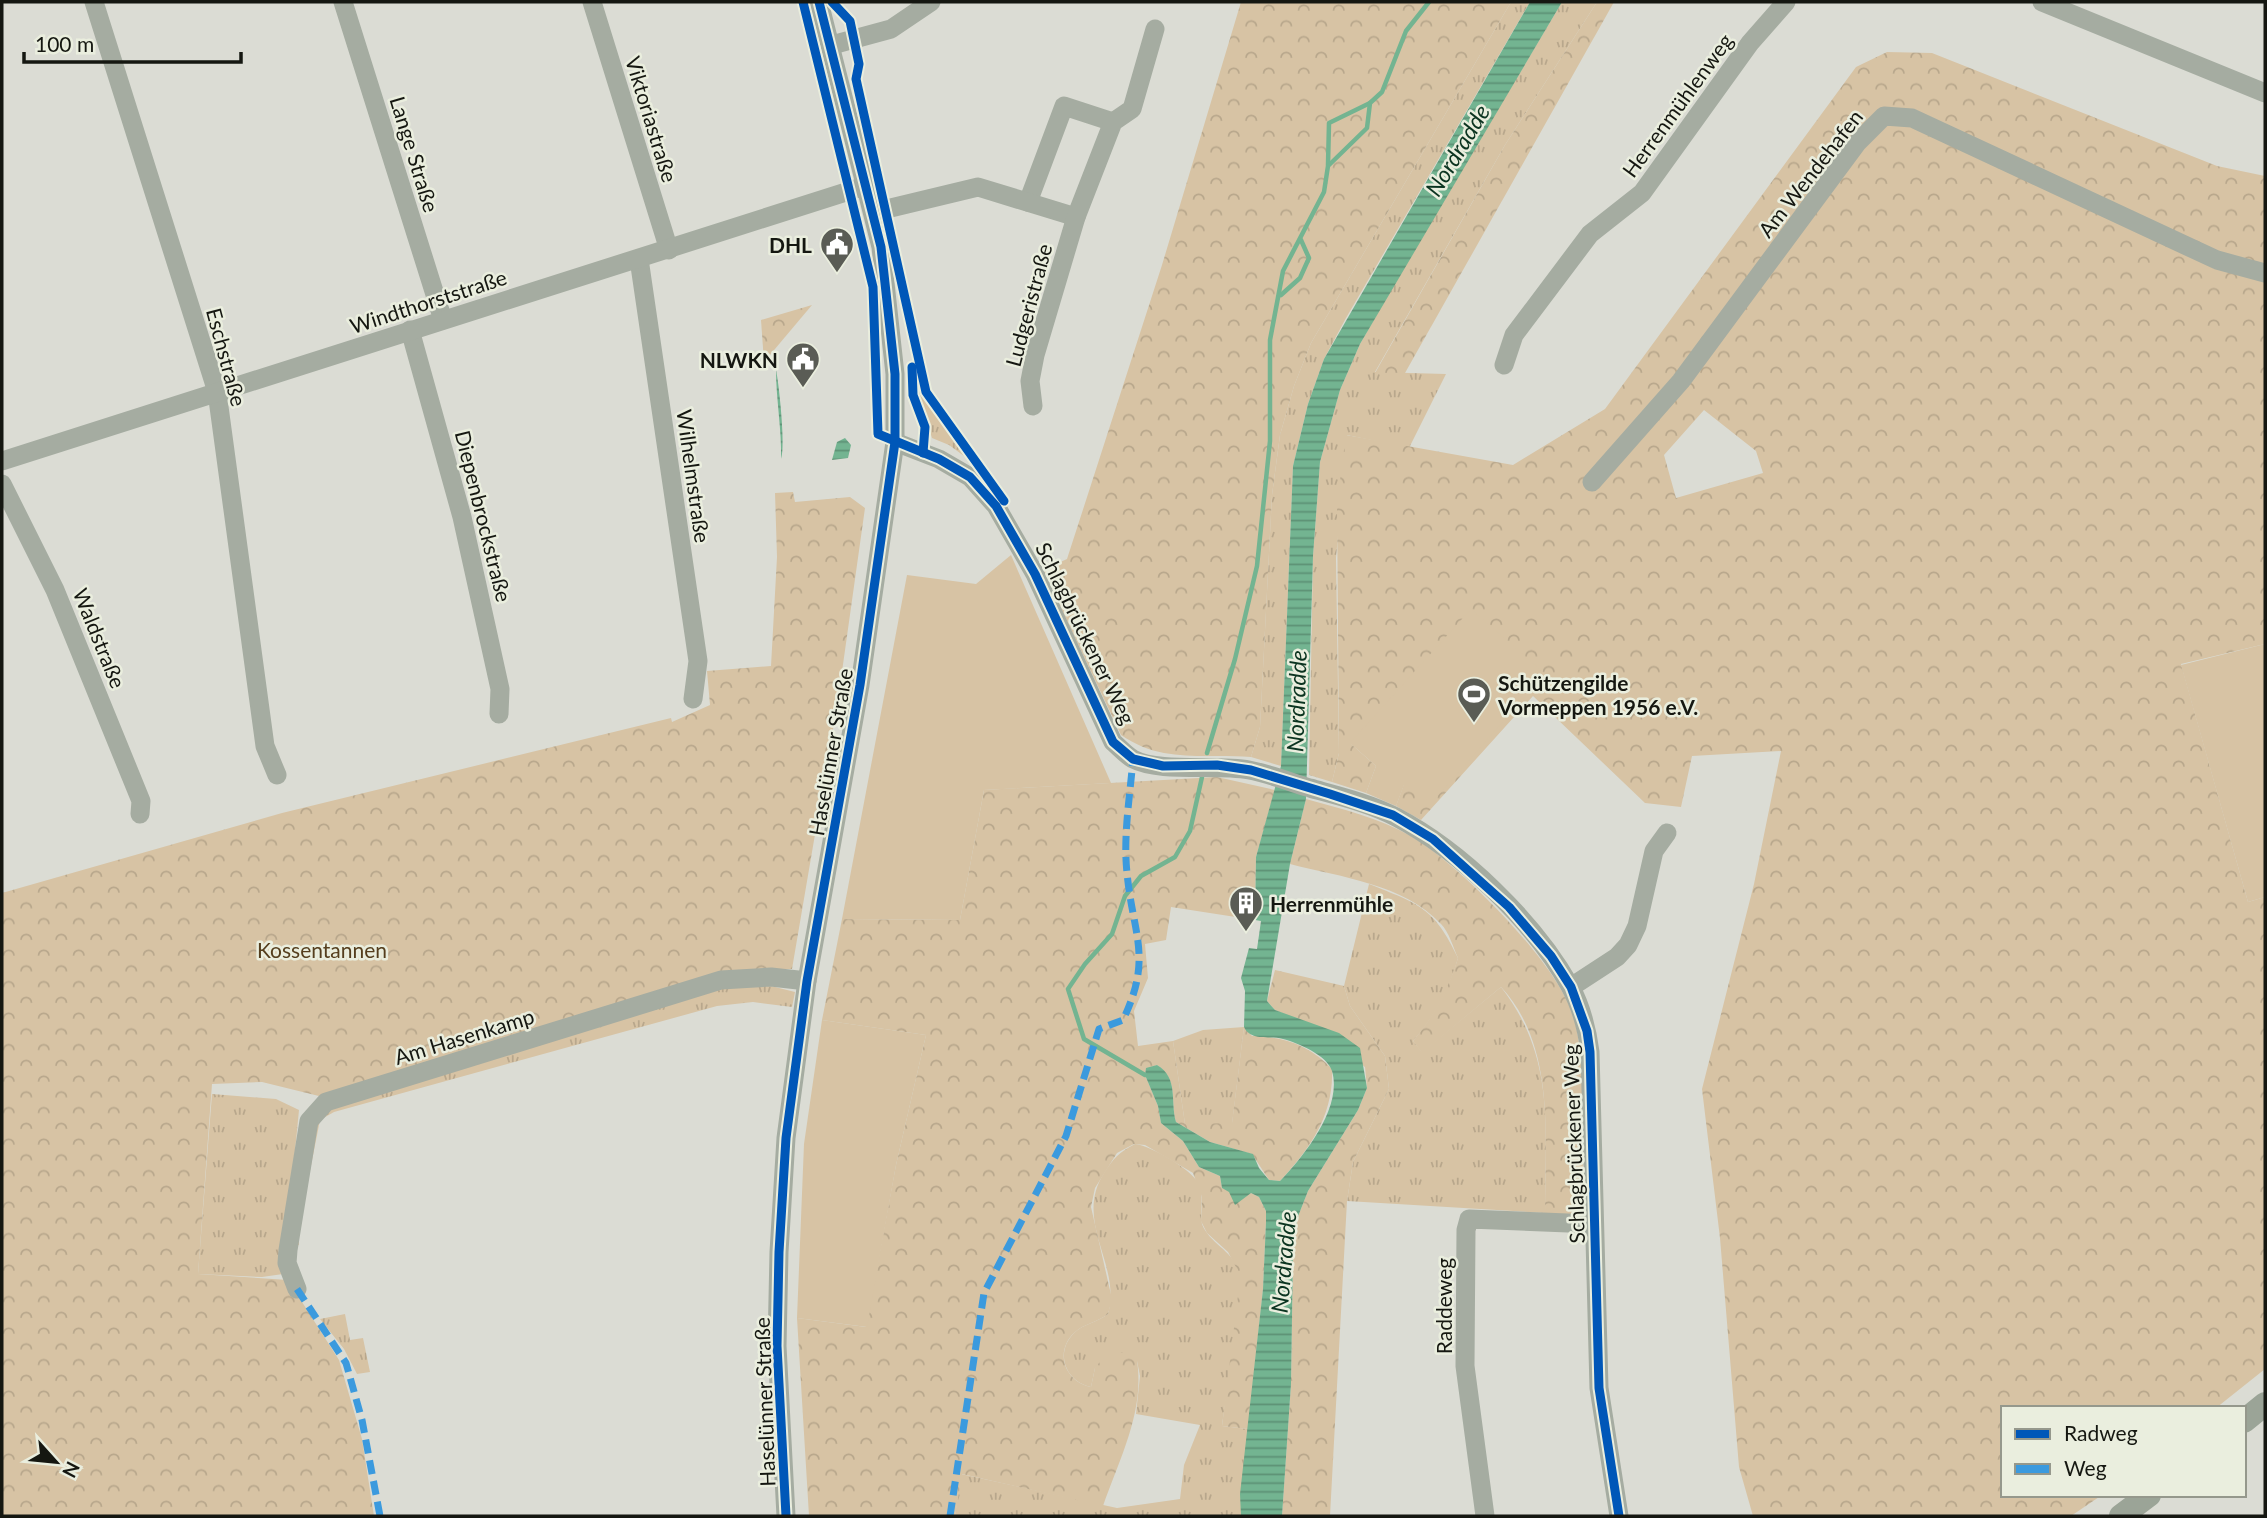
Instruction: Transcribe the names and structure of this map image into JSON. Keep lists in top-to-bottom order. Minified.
{"streets":{"street":["Herrenmühlenweg","Viktoriastraße","Lange Straße","Am Wendehafen","Windthorststraße","Ludgeristraße","Eschstraße","Wilhelmstraße","Diepenbrockstraße","Schlagbrückener Weg","Waldstraße","Haselünner Straße","Am Hasenkamp","Raddeweg"]},"crossings":[["Viktoriastraße","Windthorststraße"],["Lange Straße","Windthorststraße"],["Windthorststraße","Eschstraße"],["Windthorststraße","Wilhelmstraße"],["Windthorststraße","Diepenbrockstraße"],["Windthorststraße","Haselünner Straße"],["Schlagbrückener Weg","Haselünner Straße"],["Schlagbrückener Weg","Raddeweg"],["Haselünner Straße","Am Hasenkamp"]],"water":["Nordradde"],"parks":["Kossentannen"],"places":{"public building":["DHL","NLWKN"],"sports":["Schützengilde Vormeppen 1956 e.V."],"building":["Herrenmühle"]},"legend":["Radweg","Weg"],"scale_bar":"100 m","north":"bottom right"}
